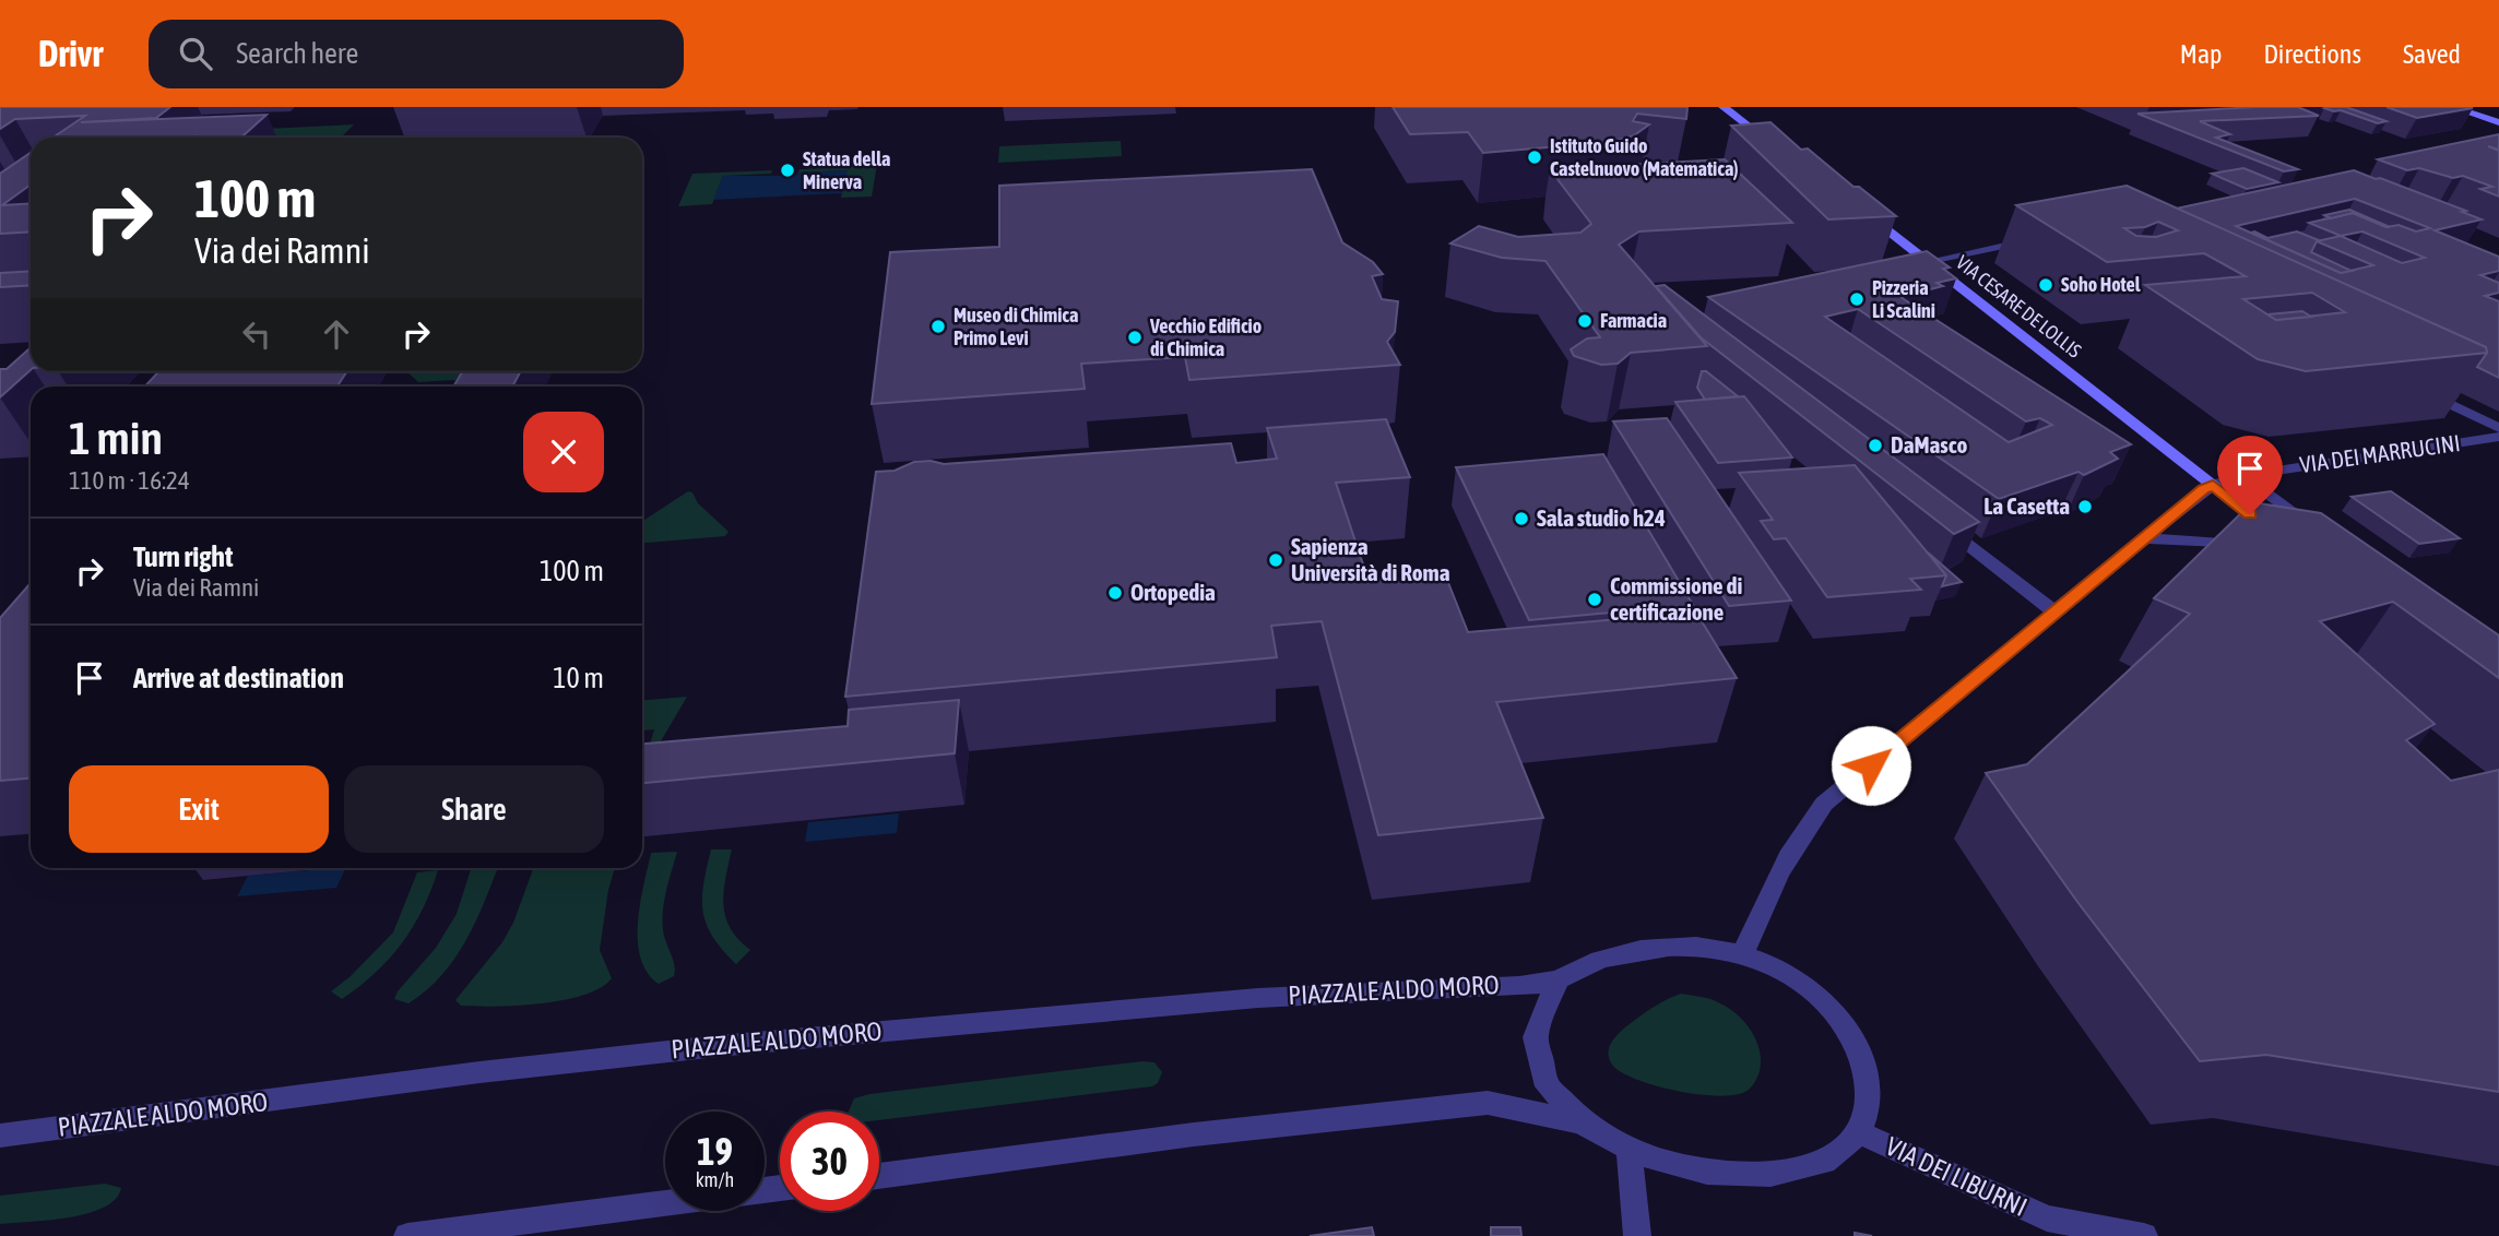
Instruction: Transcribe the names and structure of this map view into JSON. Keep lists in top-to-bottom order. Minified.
{"streets":{"main road":["VIA CESARE DE LOLLIS"],"street":["VIA DEI MARRUCINI","PIAZZALE ALDO MORO","VIA DEI LIBURNI"]},"crossings":[["VIA CESARE DE LOLLIS","VIA DEI MARRUCINI"],["VIA DEI MARRUCINI","PIAZZALE ALDO MORO"],["PIAZZALE ALDO MORO","VIA DEI LIBURNI"]],"places":["Istituto Guido Castelnuovo (Matematica)","Statua della Minerva","Soho Hotel","Pizzeria Li Scalini","Farmacia","Museo di Chimica Primo Levi","Vecchio Edificio di Chimica","DaMasco","La Casetta","Sala studio h24","Sapienza Università di Roma","Ortopedia","Commissione di certificazione"],"page":{"header":"Drivr","search":"Search here","nav":["Map","Directions","Saved"],"turn":["100 m","Via dei Ramni"],"heading":["1 min","110 m · 16:24"],"list":[{"name":"Turn right","note":"Via dei Ramni","value":"100 m"},{"name":"Arrive at destination","value":"10 m"}],"buttons":["Exit","Share"],"speed":"19 km/h","limit":"30"}}
